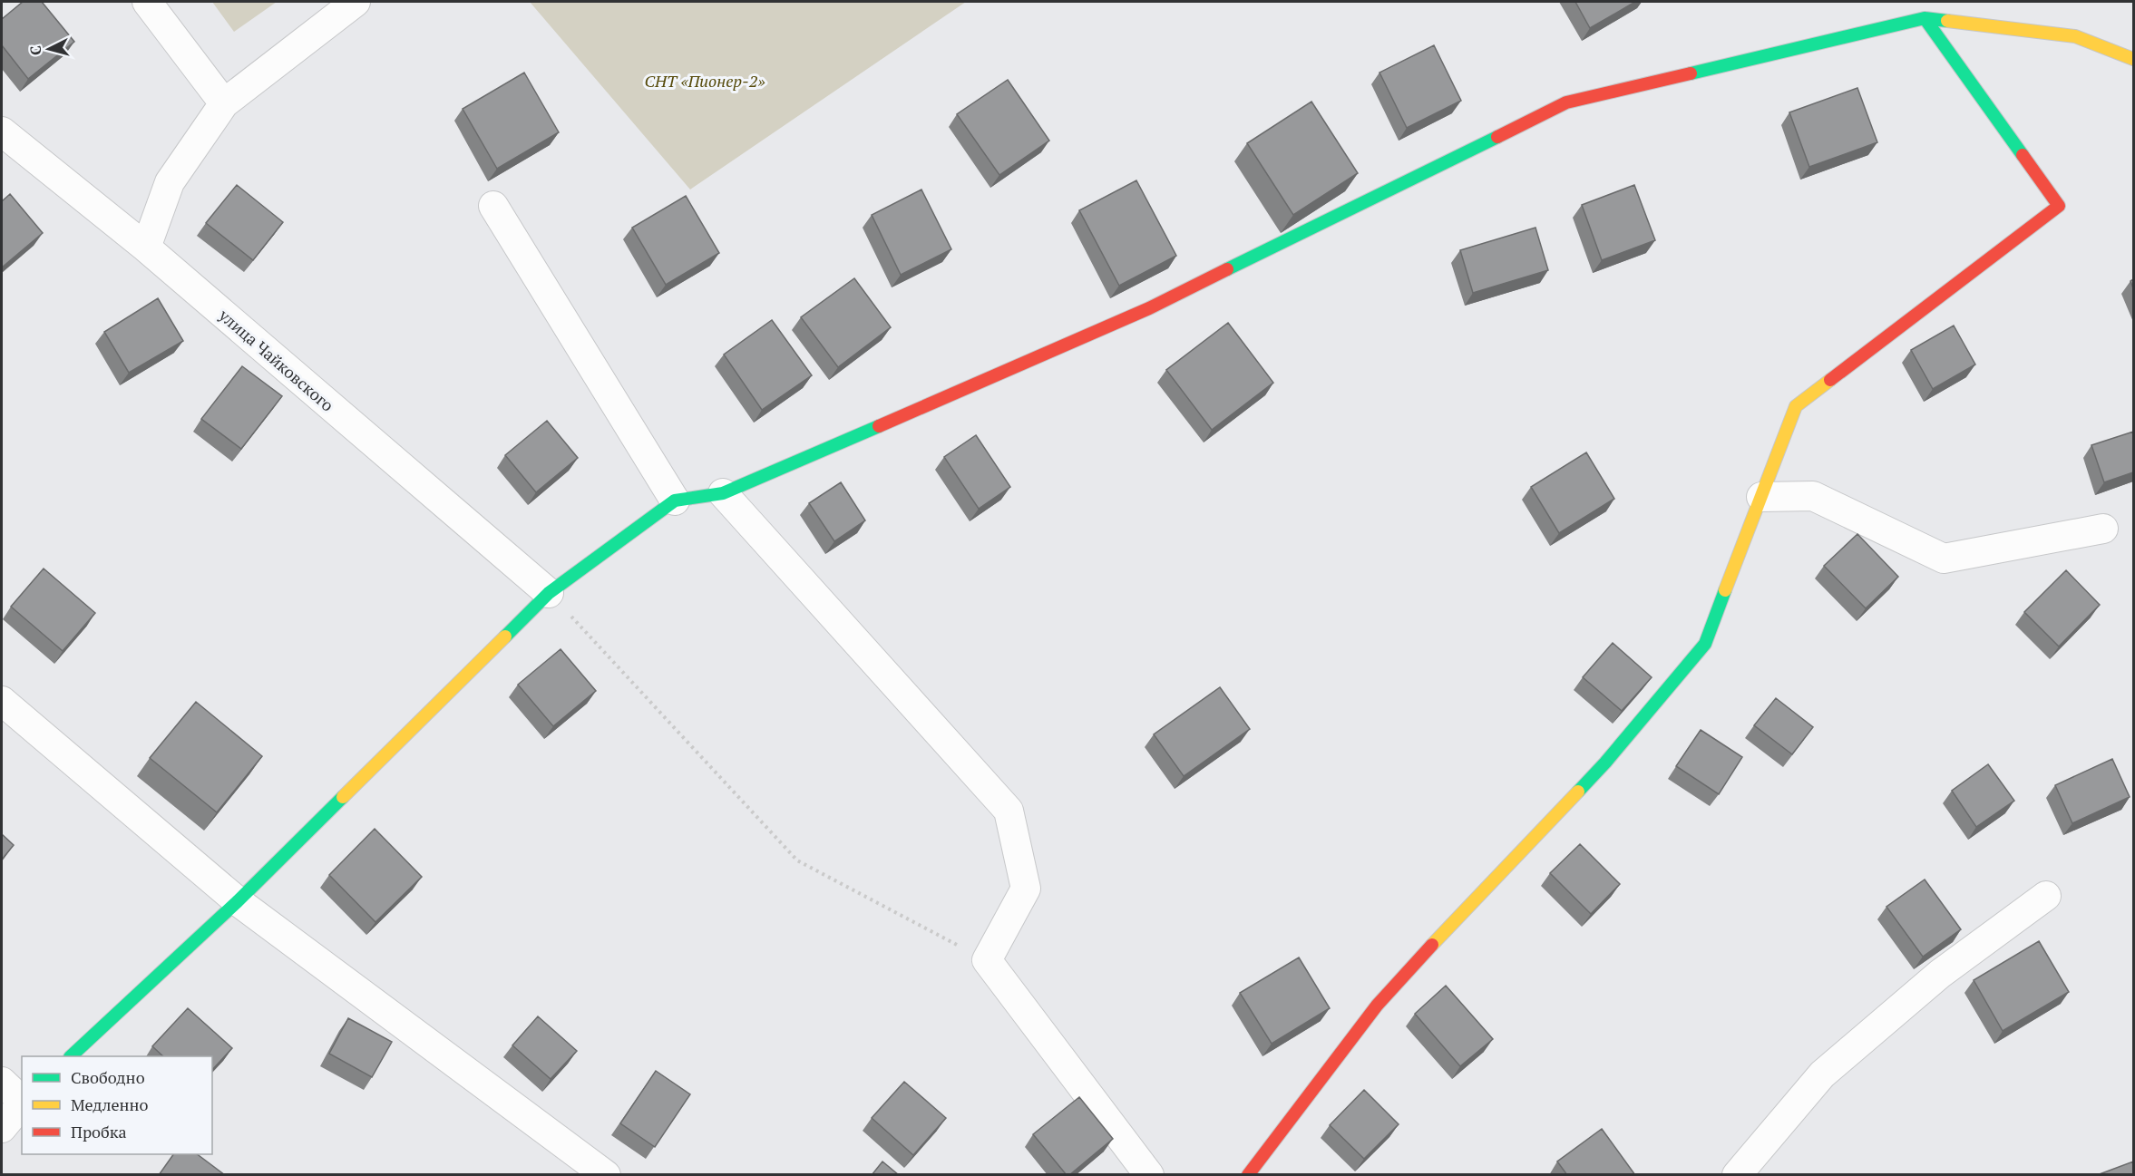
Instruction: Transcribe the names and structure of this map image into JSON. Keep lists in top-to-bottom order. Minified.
{"streets":{"street":["улица Чайковского"]},"parks":["СНТ «Пионер-2»"],"legend":["Свободно","Медленно","Пробка"],"north":"left"}
